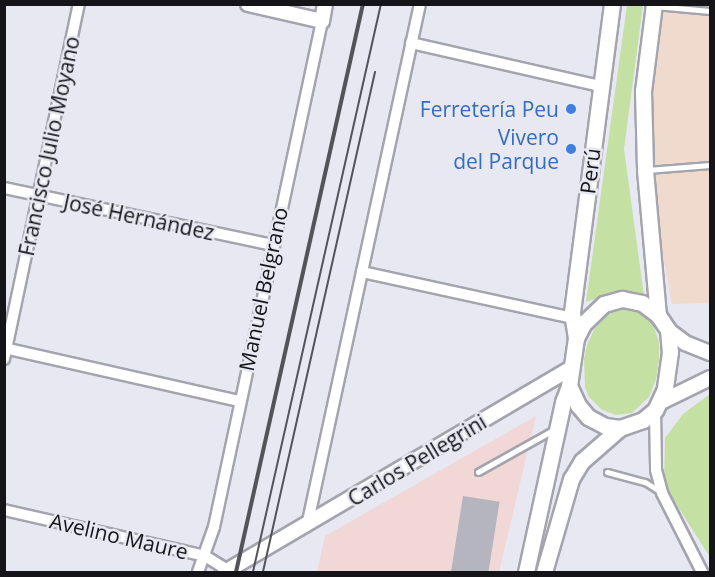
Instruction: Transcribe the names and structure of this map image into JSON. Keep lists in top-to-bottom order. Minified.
{"streets":{"main road":["Perú"],"street":["Francisco Julio Moyano","José Hernández","Manuel Belgrano","Carlos Pellegrini","Avelino Maure"]},"crossings":[["Francisco Julio Moyano","José Hernández"],["Perú","Carlos Pellegrini"],["José Hernández","Manuel Belgrano"],["Manuel Belgrano","Avelino Maure"],["Carlos Pellegrini","Avelino Maure"]],"places":["Ferretería Peu","Vivero del Parque"]}
